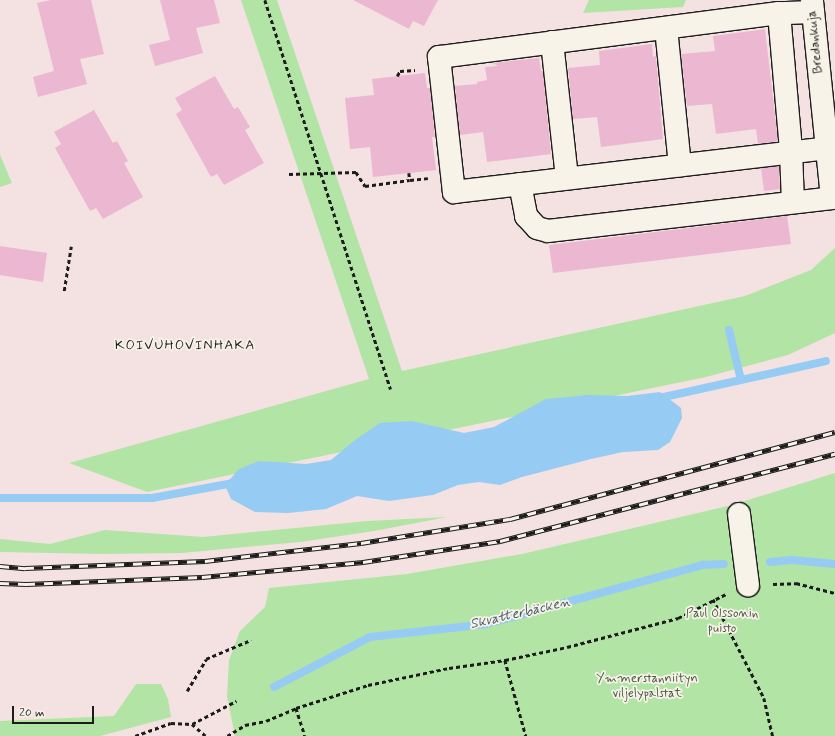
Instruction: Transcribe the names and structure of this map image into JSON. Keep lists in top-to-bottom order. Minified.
{"streets":{"street":["Bredankuja"]},"districts":["KOIVUHOVINHAKA"],"water":["Skvatterbäcken"],"parks":["Paul Olssonin puisto","Ymmerstanniityn viljelypalstat"],"scale_bar":"20 m"}
